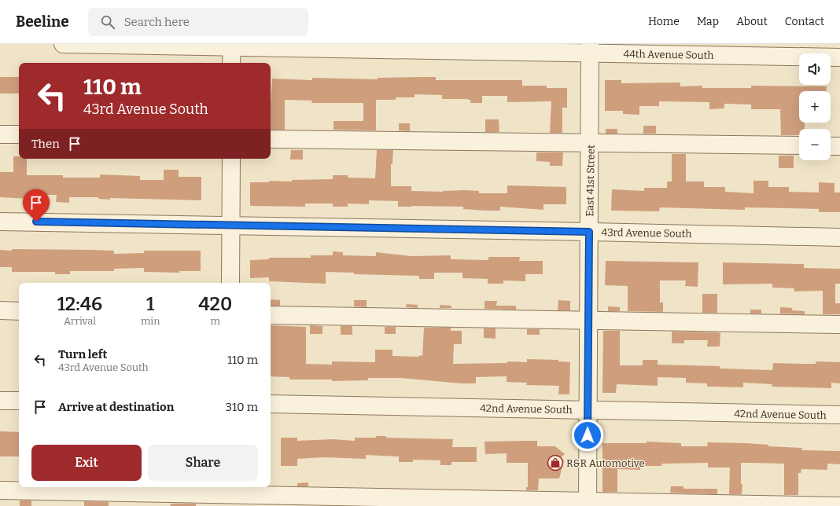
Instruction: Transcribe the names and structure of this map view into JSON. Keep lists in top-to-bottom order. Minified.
{"streets":{"street":["44th Avenue South","East 41st Street","43rd Avenue South","42nd Avenue South"]},"crossings":[["44th Avenue South","East 41st Street"],["East 41st Street","43rd Avenue South"],["East 41st Street","42nd Avenue South"]],"places":{"shop":["R&R Automotive"]},"page":{"header":"Beeline","search":"Search here","nav":["Home","Map","About","Contact"],"map_buttons":["+","−"],"turn":["110 m","43rd Avenue South"],"then":"Then","eta":["12:46","Arrival","1","min","420","m"],"list":[{"name":"Turn left","note":"43rd Avenue South","value":"110 m"},{"name":"Arrive at destination","value":"310 m"}],"buttons":["Exit","Share"]}}
